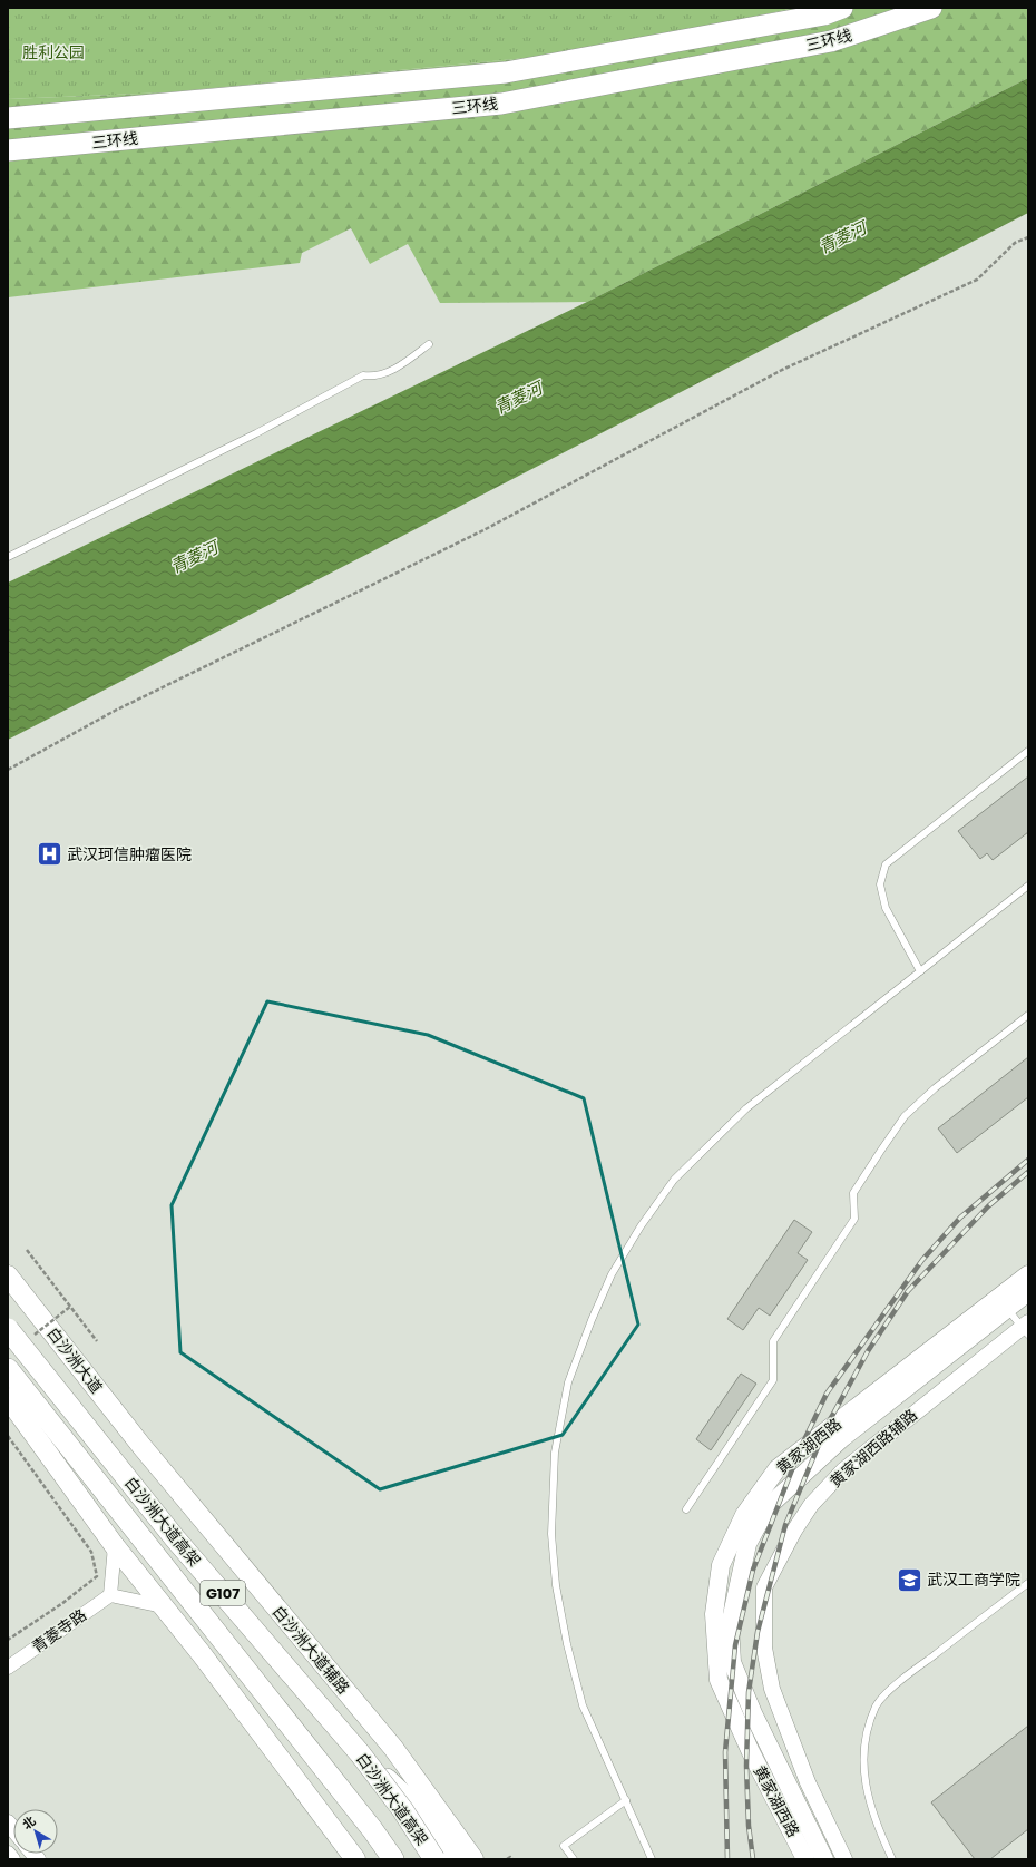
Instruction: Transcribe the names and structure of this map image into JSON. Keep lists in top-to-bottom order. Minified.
{"streets":{"highway":["三环线","白沙洲大道高架","G107"],"main road":["白沙洲大道","黄家湖西路","白沙洲大道辅路"],"street":["黄家湖西路辅路","青菱寺路"]},"crossings":[["白沙洲大道","白沙洲大道辅路"]],"water":["青菱河"],"parks":["胜利公园"],"places":{"hospital":["武汉珂信肿瘤医院"],"school or university":["武汉工商学院"]},"north":"top left"}
